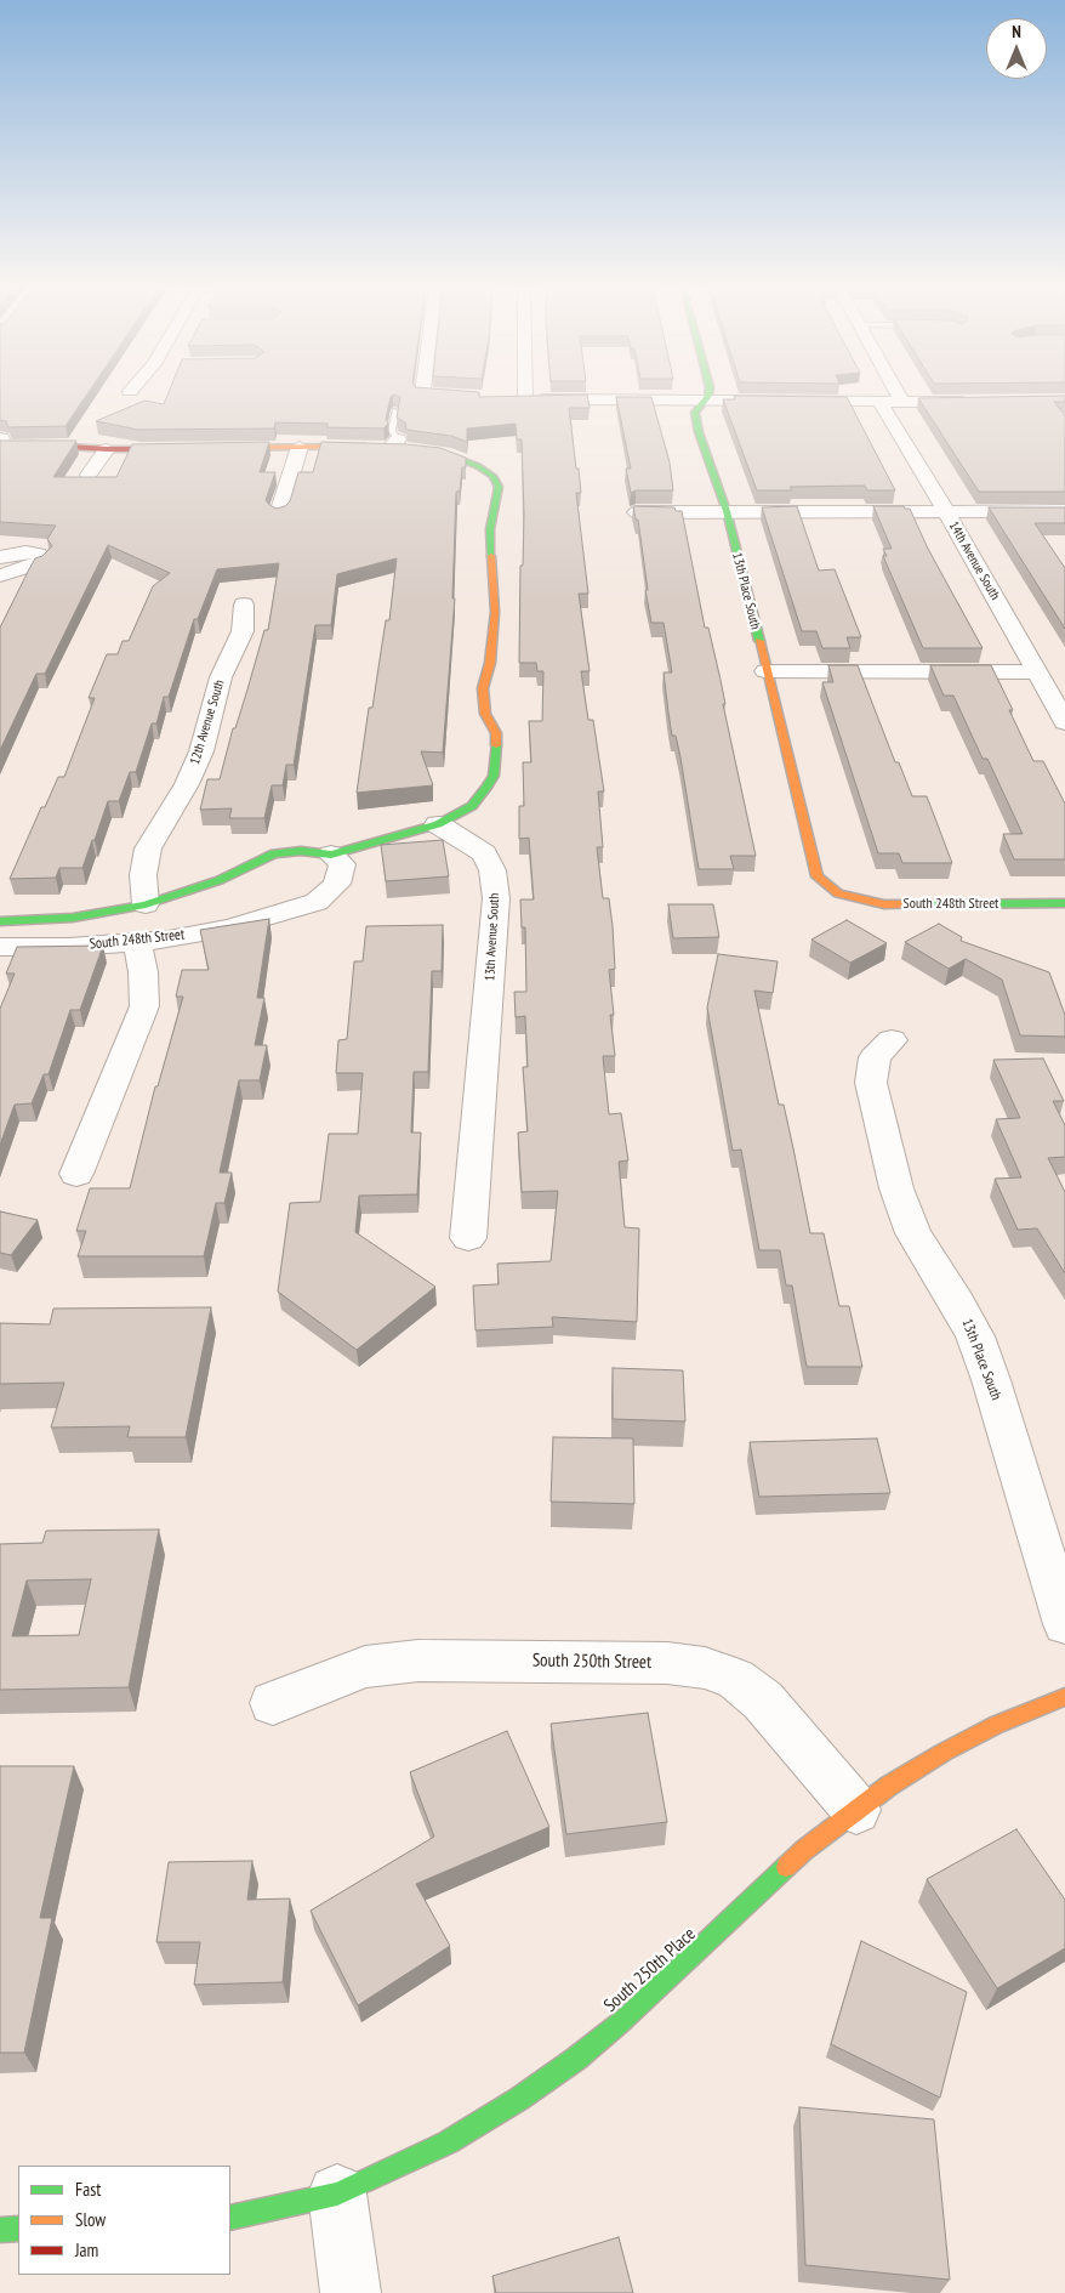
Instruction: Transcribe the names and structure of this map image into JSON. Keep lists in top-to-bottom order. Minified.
{"streets":{"street":["14th Avenue South","13th Place South","12th Avenue South","South 248th Street","13th Avenue South","South 250th Street","South 250th Place"]},"crossings":[["13th Place South","South 248th Street"],["12th Avenue South","South 248th Street"],["South 248th Street","13th Avenue South"],["South 250th Street","South 250th Place"]],"legend":["Fast","Slow","Jam"],"north":"top"}
